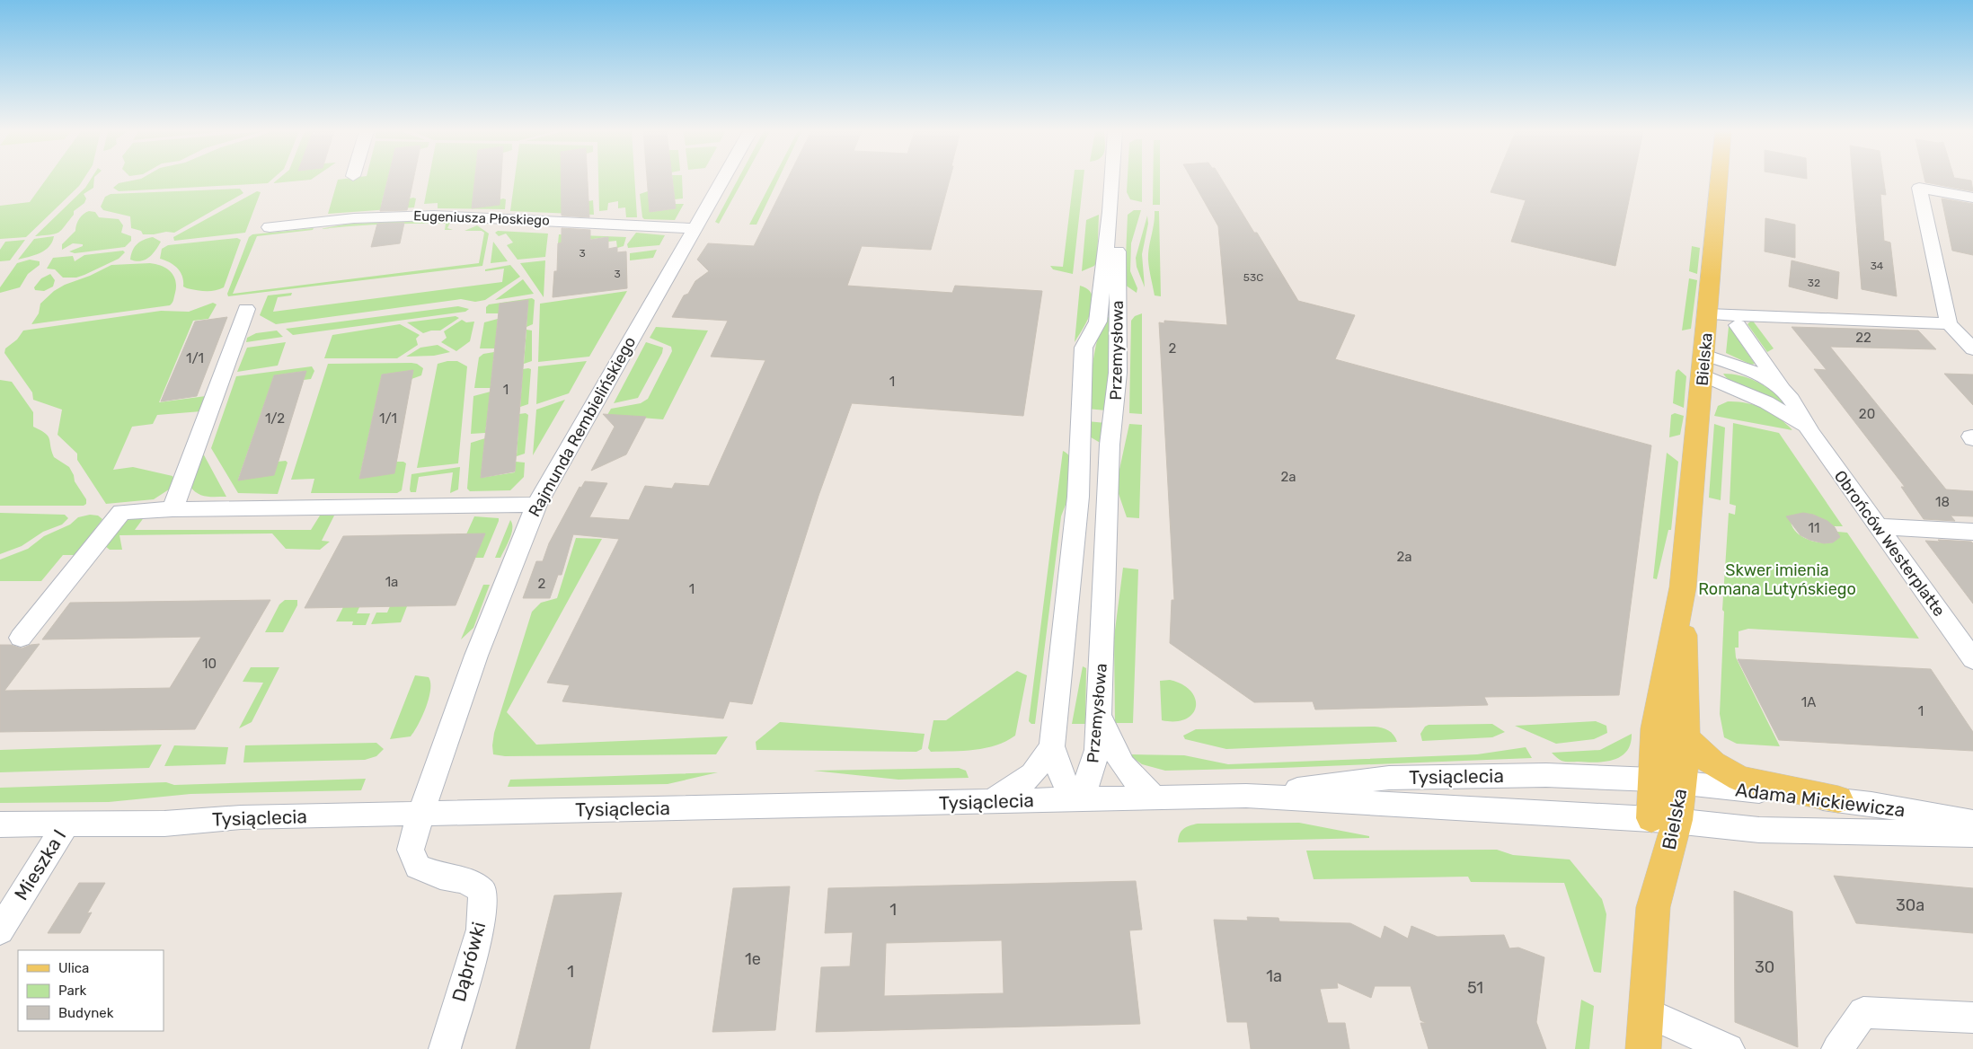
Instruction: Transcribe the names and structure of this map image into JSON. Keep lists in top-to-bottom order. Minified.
{"streets":{"main road":["Bielska"],"street":["Eugeniusza Płoskiego","Przemysłowa","Rajmunda Rembielińskiego","Obrońców Westerplatte","Tysiąclecia","Adama Mickiewicza","Mieszka I","Dąbrówki"]},"crossings":[["Eugeniusza Płoskiego","Rajmunda Rembielińskiego"],["Przemysłowa","Tysiąclecia"],["Bielska","Obrońców Westerplatte"],["Bielska","Tysiąclecia"],["Bielska","Adama Mickiewicza"],["Rajmunda Rembielińskiego","Tysiąclecia"],["Rajmunda Rembielińskiego","Dąbrówki"],["Tysiąclecia","Adama Mickiewicza"],["Tysiąclecia","Mieszka I"],["Tysiąclecia","Dąbrówki"]],"parks":["Skwer imienia Romana Lutyńskiego"],"house_numbers":["3","34","3","53C","32","22","2","1/1","1","1","20","1/2","1/1","2a","18","11","2a","1a","2","1","10","1A","1","30a","1","1e","30","1","1a","51"],"legend":["Ulica","Park","Budynek"]}
